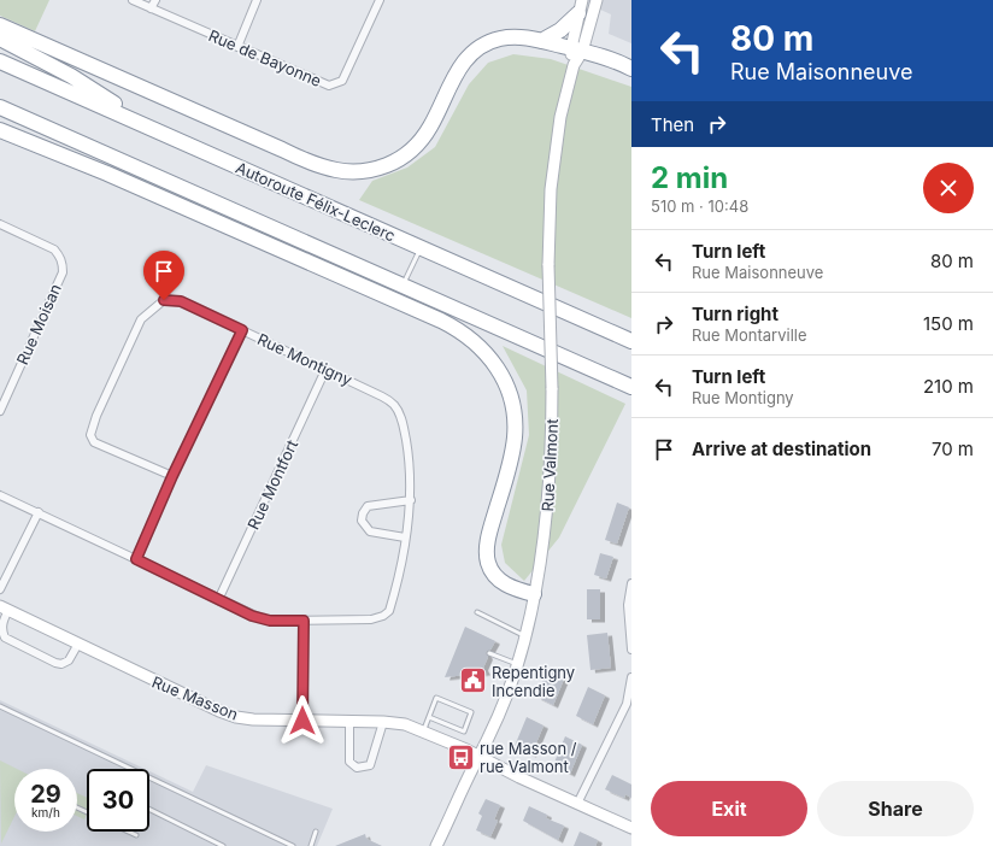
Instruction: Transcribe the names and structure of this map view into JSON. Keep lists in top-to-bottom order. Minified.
{"streets":{"highway":["Autoroute Félix-Leclerc"],"street":["Rue de Bayonne","Rue Moisan","Rue Montigny","Rue Valmont","Rue Montfort","Rue Masson"]},"crossings":[["Rue Montigny","Rue Montfort"],["Rue Valmont","Rue Masson"]],"places":{"public building":["Repentigny Incendie"],"bus stop":["rue Masson / rue Valmont"]},"page":{"turn":["80 m","Rue Maisonneuve"],"then":"Then","heading":["2 min","510 m · 10:48"],"list":[{"name":"Turn left","note":"Rue Maisonneuve","value":"80 m"},{"name":"Turn right","note":"Rue Montarville","value":"150 m"},{"name":"Turn left","note":"Rue Montigny","value":"210 m"},{"name":"Arrive at destination","value":"70 m"}],"speed":"29 km/h","limit":"30","buttons":["Exit","Share"]}}
